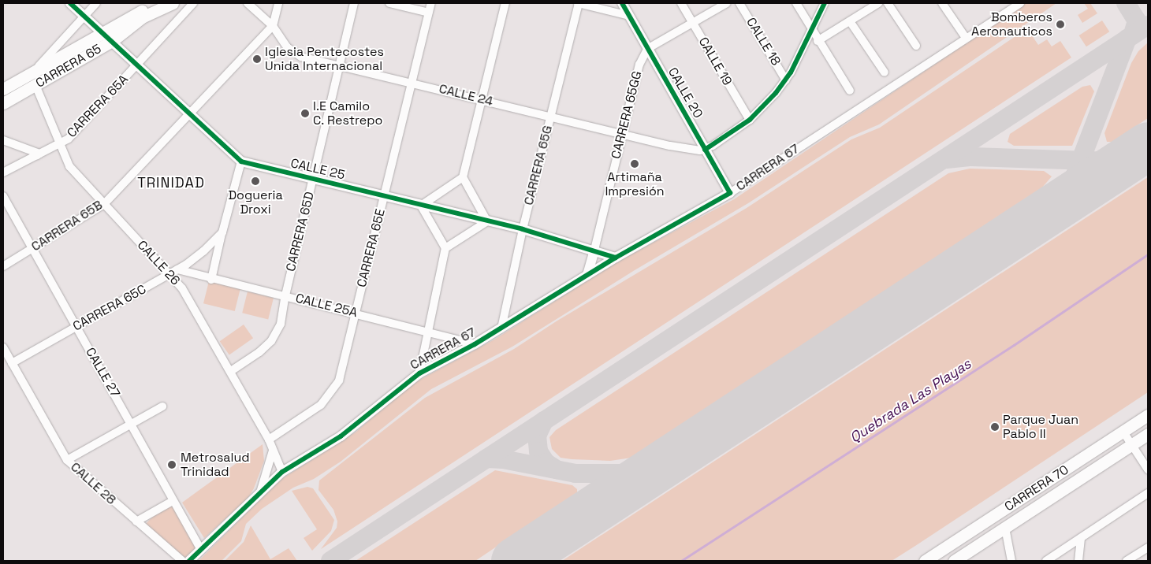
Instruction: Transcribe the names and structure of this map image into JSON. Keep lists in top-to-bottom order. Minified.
{"streets":{"main road":["CARRERA 65","CARRERA 70"],"street":["CALLE 18","CALLE 19","CALLE 20","CALLE 24","CARRERA 65A","CARRERA 65GG","CARRERA 65G","CARRERA 67","CALLE 25","CARRERA 65B","CARRERA 65D","CARRERA 65E","CALLE 26","CALLE 25A","CARRERA 65C","CALLE 27","CALLE 28"]},"crossings":[["CARRERA 65","CALLE 25"],["CARRERA 65","CALLE 26"],["CALLE 20","CALLE 24"],["CALLE 20","CARRERA 65GG"],["CALLE 20","CARRERA 67"],["CALLE 24","CARRERA 65GG"],["CALLE 24","CARRERA 65G"],["CALLE 24","CARRERA 65B"],["CALLE 24","CARRERA 65D"],["CALLE 24","CARRERA 65E"],["CARRERA 65A","CALLE 25"],["CARRERA 65A","CALLE 26"],["CARRERA 65GG","CALLE 25"],["CARRERA 65G","CARRERA 67"],["CARRERA 65G","CALLE 25"],["CARRERA 67","CALLE 25"],["CARRERA 67","CALLE 26"],["CARRERA 67","CALLE 25A"],["CARRERA 67","CALLE 27"],["CALLE 25","CARRERA 65B"],["CALLE 25","CARRERA 65D"],["CALLE 25","CARRERA 65E"],["CALLE 25","CARRERA 65C"],["CARRERA 65B","CALLE 26"],["CARRERA 65B","CALLE 27"],["CARRERA 65D","CALLE 26"],["CARRERA 65D","CALLE 25A"],["CARRERA 65E","CALLE 26"],["CARRERA 65E","CALLE 25A"],["CALLE 26","CARRERA 65C"],["CALLE 25A","CARRERA 65C"],["CARRERA 65C","CALLE 27"],["CARRERA 65C","CALLE 28"]],"districts":["TRINIDAD"],"water":["Quebrada Las Playas"],"places":["Bomberos Aeronauticos","Iglesia Pentecostes Unida Internacional","I.E Camilo C. Restrepo","Artimaña Impresión","Dogueria Droxi","Parque Juan Pablo II","Metrosalud Trinidad"]}
